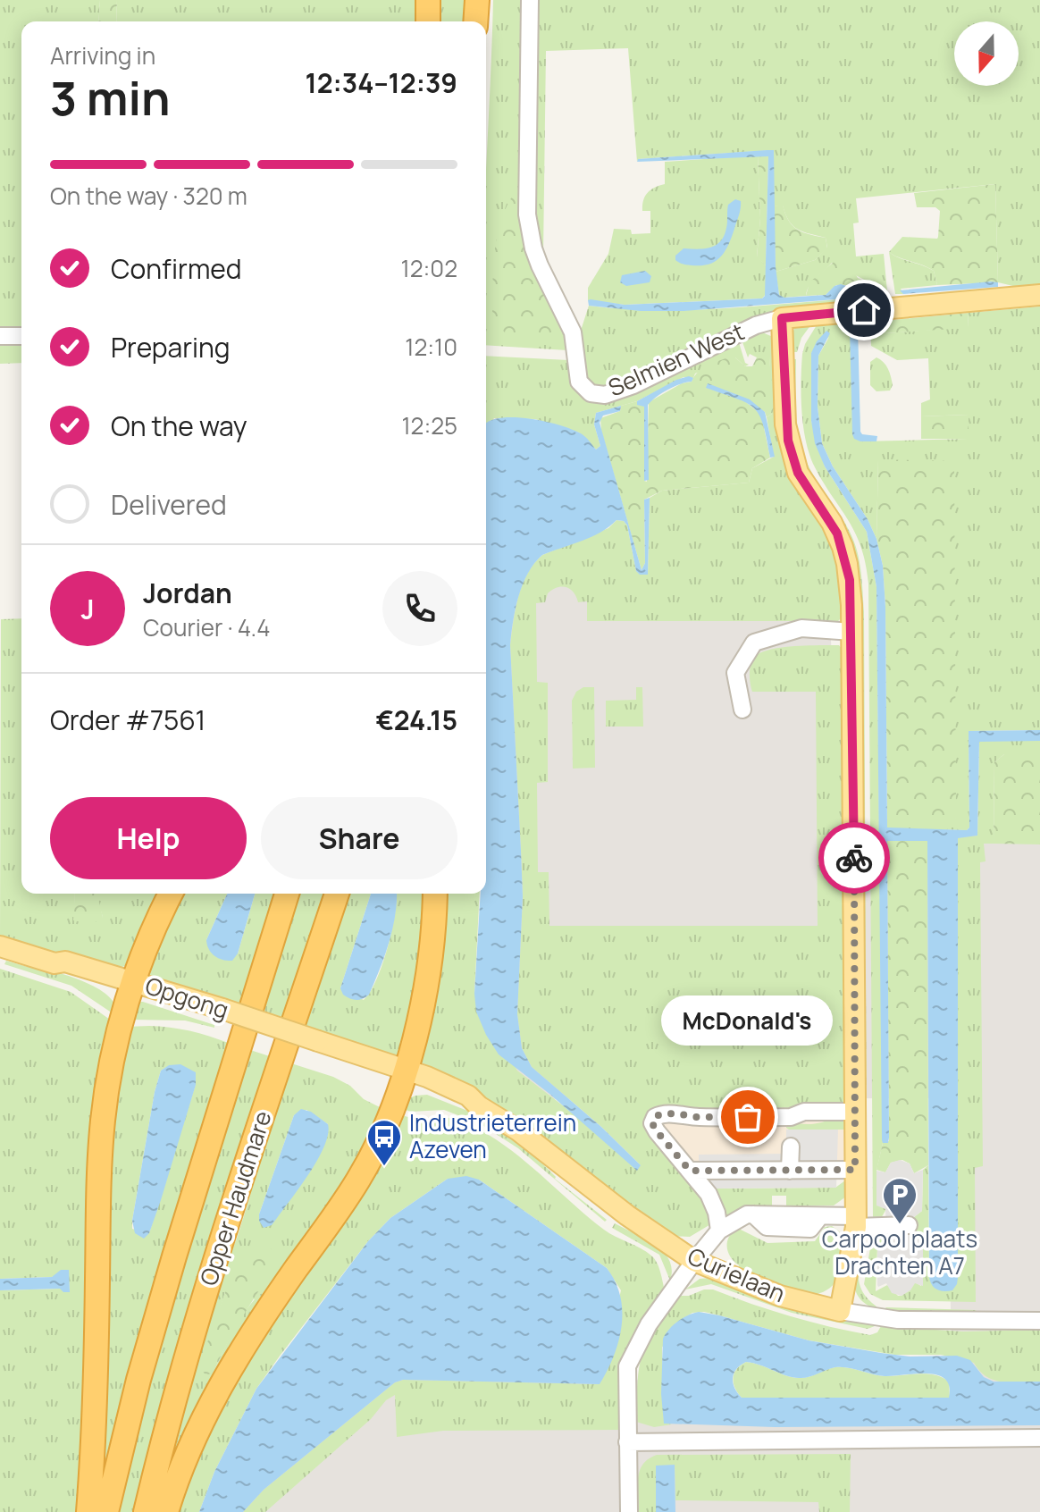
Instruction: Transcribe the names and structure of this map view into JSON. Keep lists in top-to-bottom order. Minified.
{"streets":{"highway":["Opper Haudmare"],"main road":["Selmien West","Opgong","Curielaan"]},"crossings":[["Opgong","Curielaan"]],"places":{"other":["McDonald's"],"bus stop":["Industrieterrein Azeven"],"parking":["Carpool plaats Drachten A7"]},"north":"bottom","page":{"heading":["3 min","Arriving in","12:34–12:39"],"panel":["Jordan","Courier · 4.4","Order #7561","€24.15"],"bar":"On the way · 320 m","list":[["Confirmed","12:02"],["Preparing","12:10"],["On the way","12:25"],"Delivered"],"round":"J","buttons":["Help","Share"],"bubble":"McDonald's"}}
